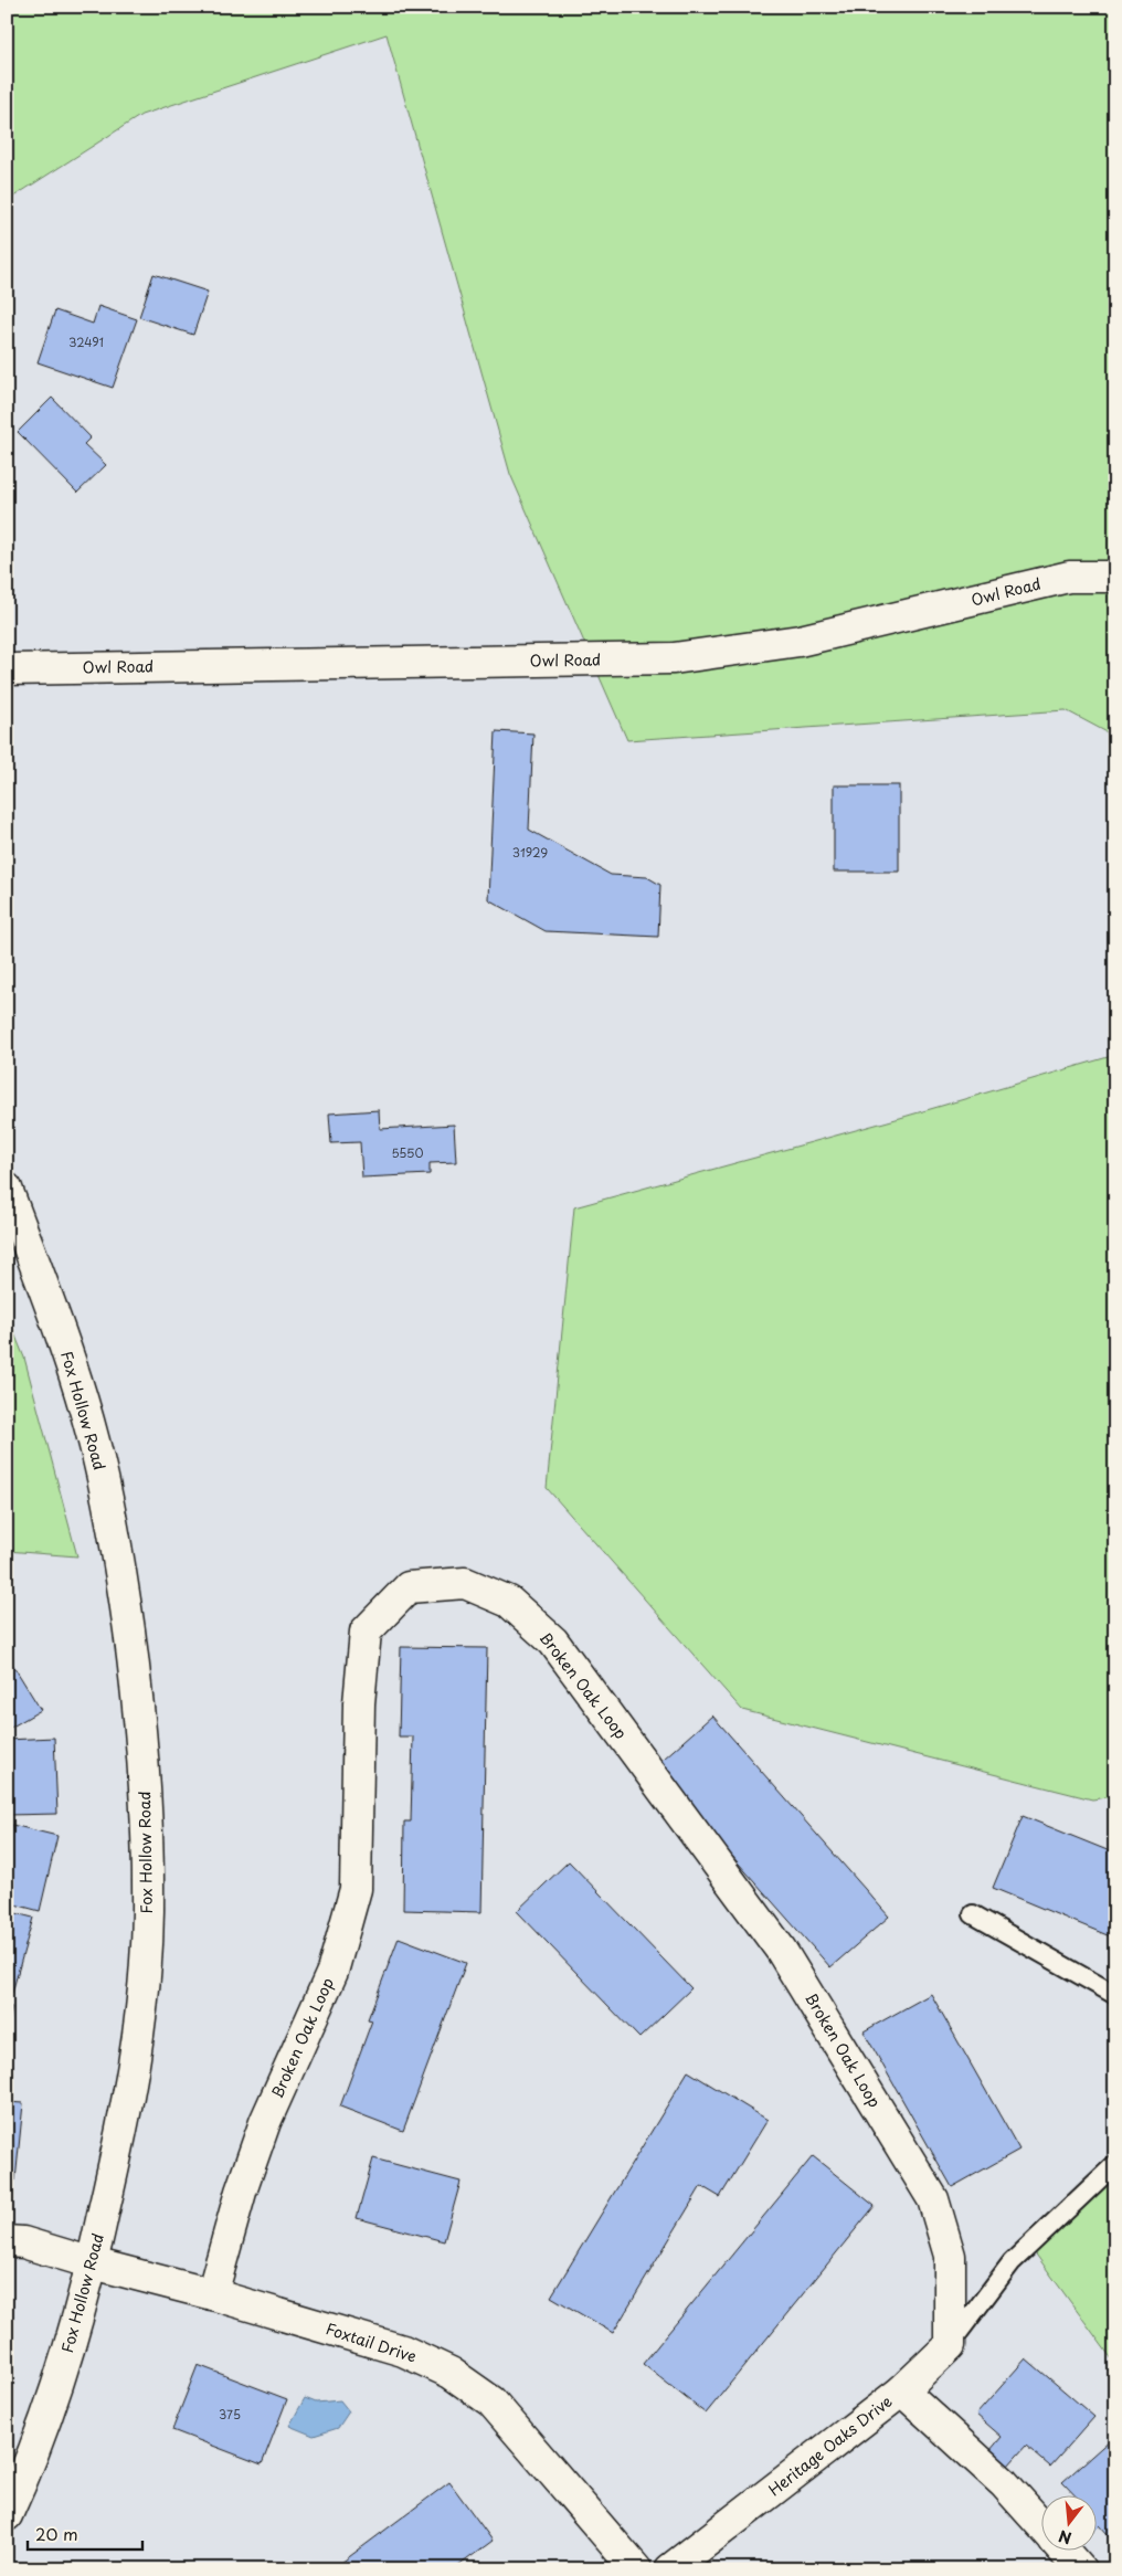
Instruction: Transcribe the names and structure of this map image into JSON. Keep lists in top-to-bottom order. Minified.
{"streets":{"street":["Owl Road","Fox Hollow Road","Broken Oak Loop","Foxtail Drive","Heritage Oaks Drive"]},"crossings":[["Fox Hollow Road","Foxtail Drive"],["Broken Oak Loop","Foxtail Drive"]],"house_numbers":["32491","31929","5550","375"],"scale_bar":"20 m","north":"bottom"}
